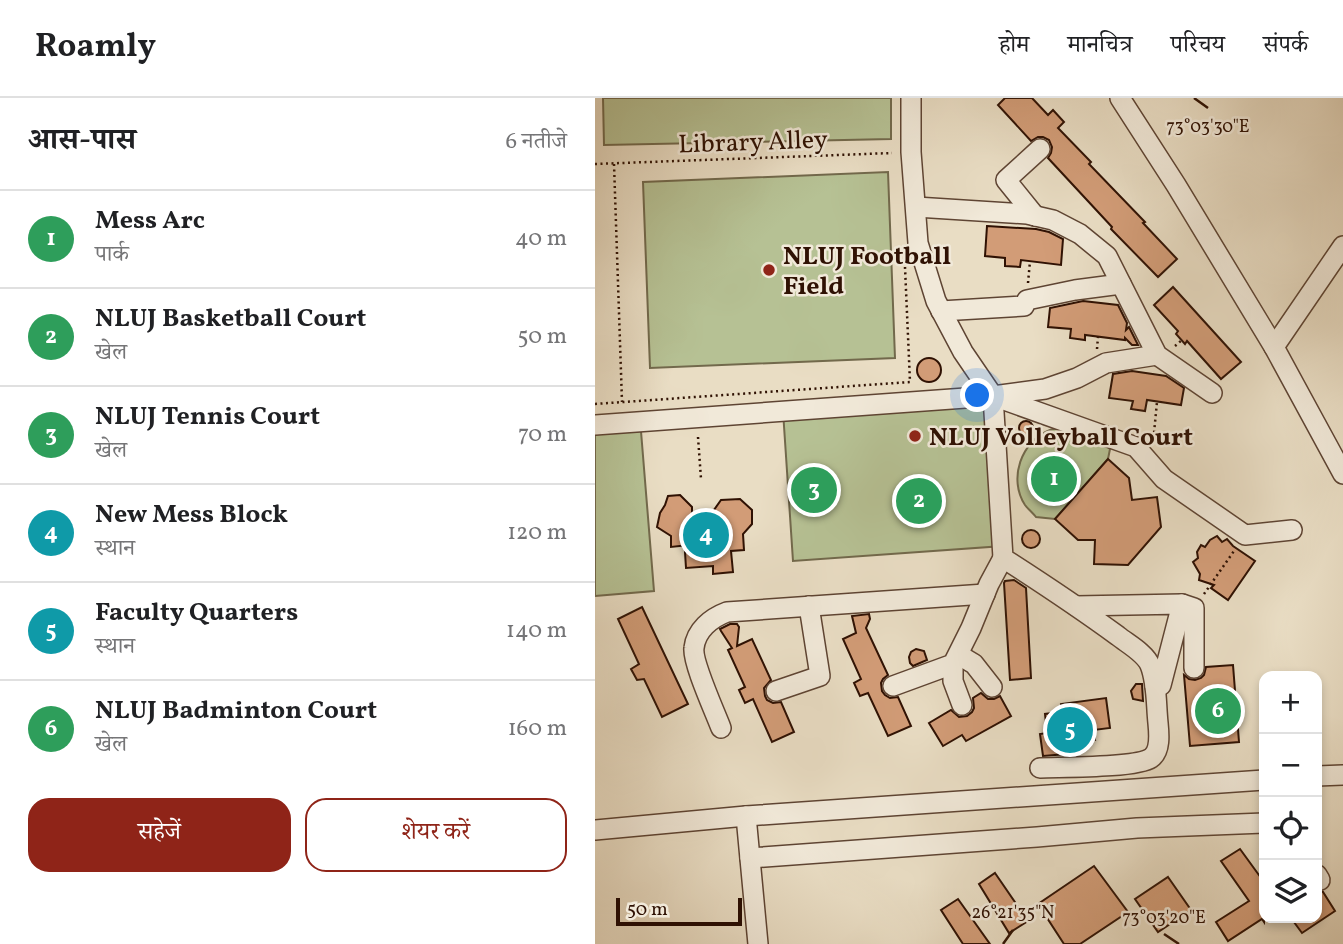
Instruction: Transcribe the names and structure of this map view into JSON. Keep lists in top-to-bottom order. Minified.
{"streets":{"path":["Library Alley"]},"places":["NLUJ Football Field","NLUJ Volleyball Court"],"scale_bar":"50 m","page":{"header":"Roamly","nav":["होम","मानचित्र","परिचय","संपर्क"],"heading":["आस-पास","6 नतीजे"],"list":[{"mark":"1","name":"Mess Arc","note":"पार्क","value":"40 m"},{"mark":"2","name":"NLUJ Basketball Court","note":"खेल","value":"50 m"},{"mark":"3","name":"NLUJ Tennis Court","note":"खेल","value":"70 m"},{"mark":"4","name":"New Mess Block","note":"स्थान","value":"120 m"},{"mark":"5","name":"Faculty Quarters","note":"स्थान","value":"140 m"},{"mark":"6","name":"NLUJ Badminton Court","note":"खेल","value":"160 m"}],"pins":["1","3","2","4","6","5"],"map_buttons":["+","−"],"buttons":["सहेजें","शेयर करें"],"scale":"50 m"},"coordinates":["73°03'30\"E","26°21'35\"N","73°03'20\"E"]}
